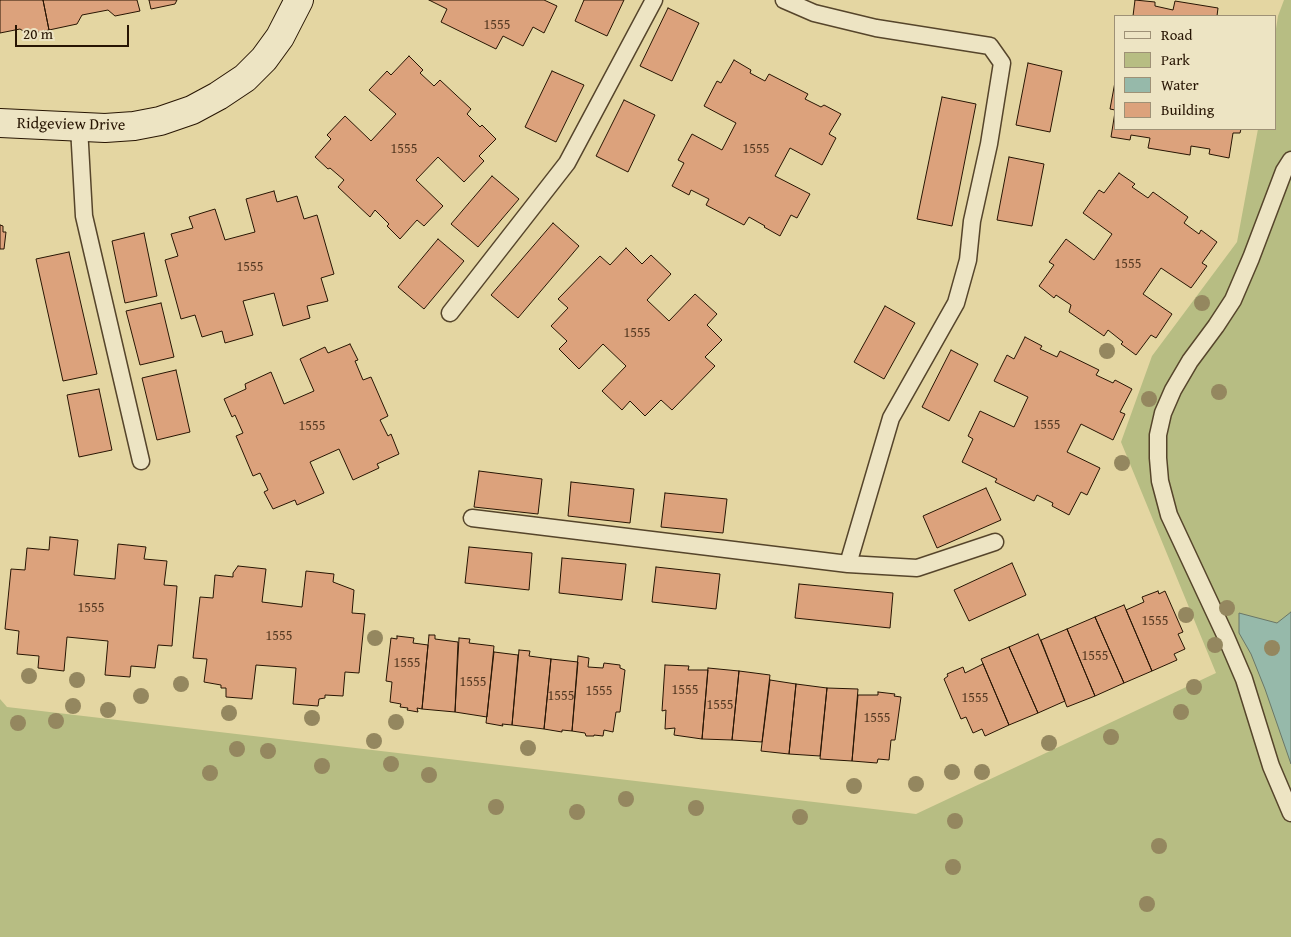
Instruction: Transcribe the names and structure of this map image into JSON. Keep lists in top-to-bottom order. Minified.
{"streets":{"street":["Ridgeview Drive"]},"house_numbers":["1555","1555","1555","1555","1555","1555","1555","1555","1555","1555","1555","1555","1555","1555","1555","1555","1555","1555","1555","1555"],"legend":["Road","Park","Water","Building"],"scale_bar":"20 m"}
